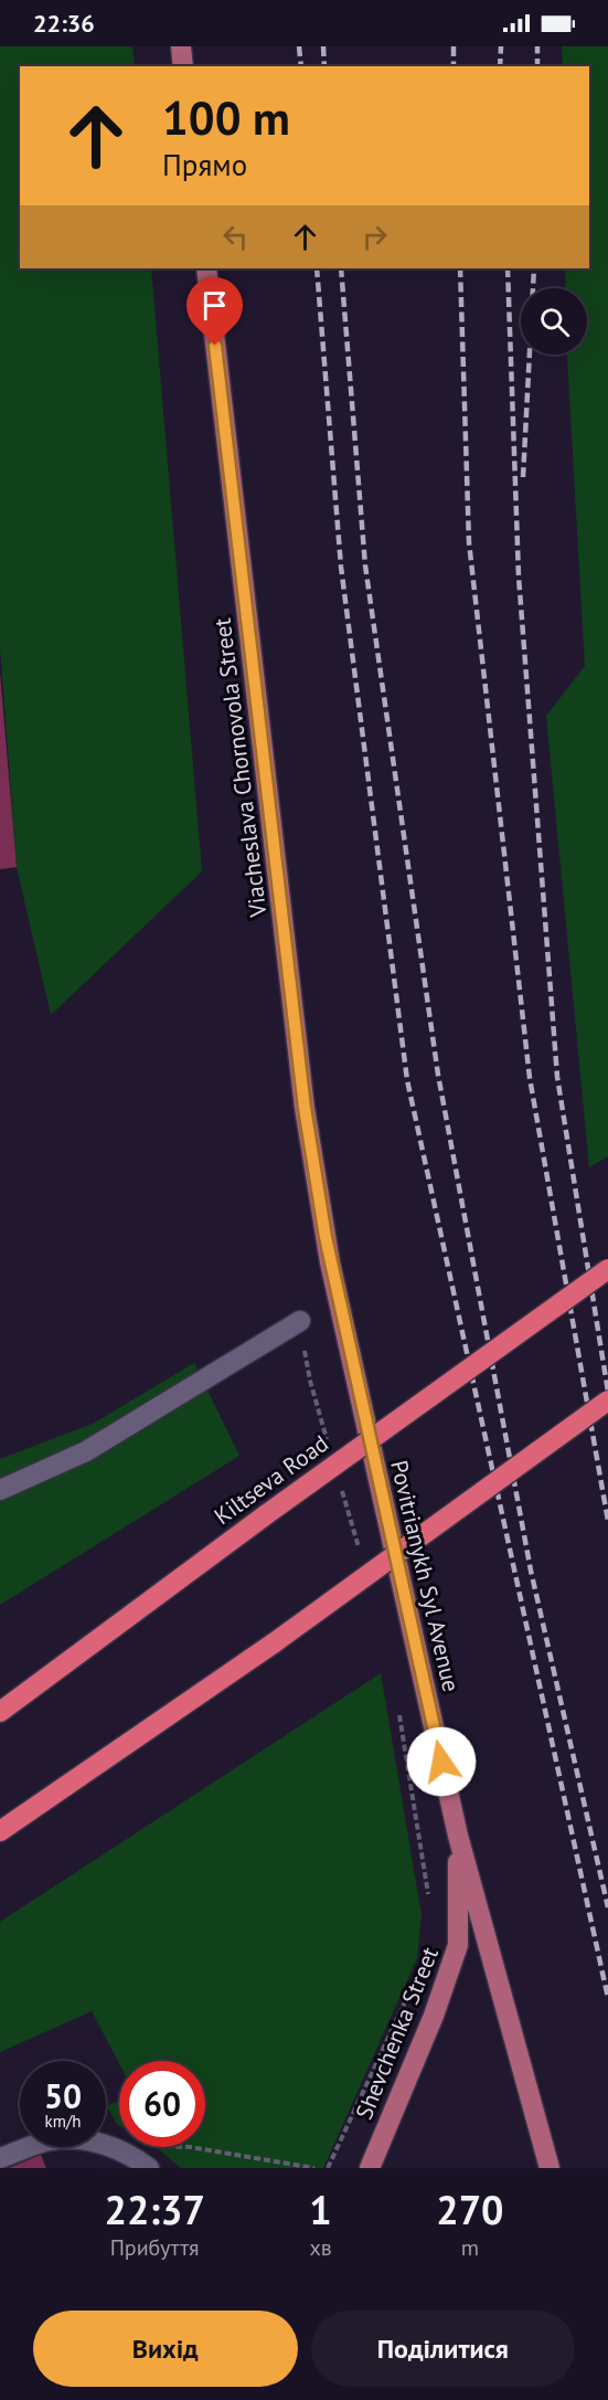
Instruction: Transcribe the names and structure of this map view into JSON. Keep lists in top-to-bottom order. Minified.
{"streets":{"highway":["Kiltseva Road"],"main road":["Viacheslava Chornovola Street","Povitrianykh Syl Avenue","Shevchenka Street"]},"crossings":[["Viacheslava Chornovola Street","Povitrianykh Syl Avenue"],["Povitrianykh Syl Avenue","Shevchenka Street"]],"page":{"status":"22:36","turn":["100 m","Прямо"],"speed":"50 km/h","limit":"60","eta":["22:37","Прибуття","1","хв","270","m"],"buttons":["Вихід","Поділитися"]}}
